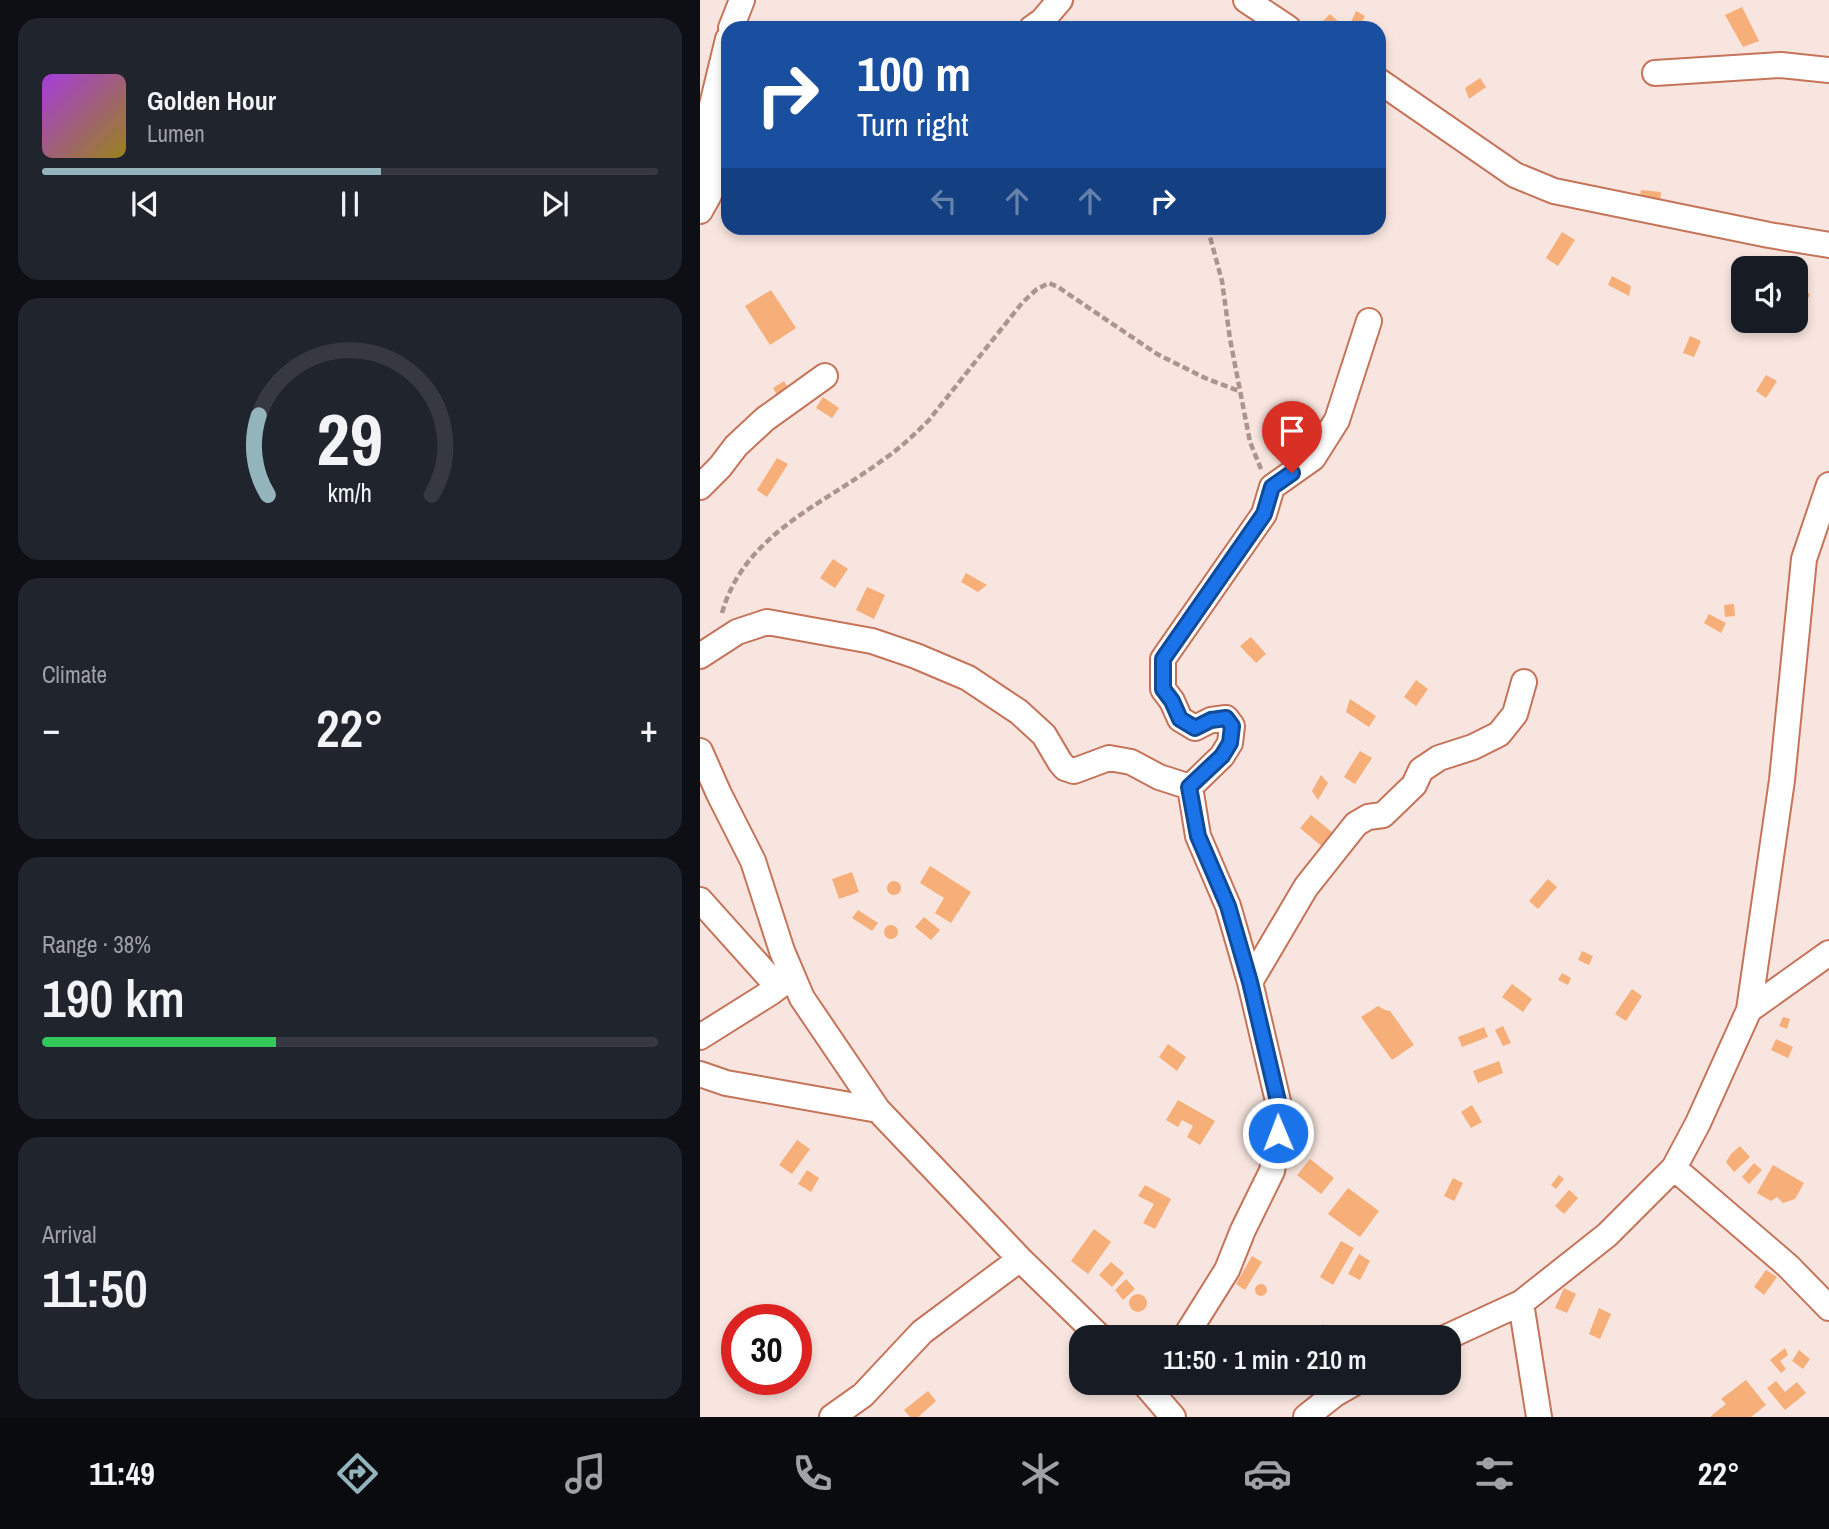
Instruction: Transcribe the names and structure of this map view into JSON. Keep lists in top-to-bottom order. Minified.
{"page":{"turn":["100 m","Turn right"],"song":["Golden Hour","Lumen"],"tile":["Climate",["Range · 38%","190 km"],["Arrival","11:50"]],"heat":["−","22°","+"],"limit":"30","trip":"11:50 · 1 min · 210 m","tabs":["11:49","22°"],"gauge":["29","km/h"]}}
